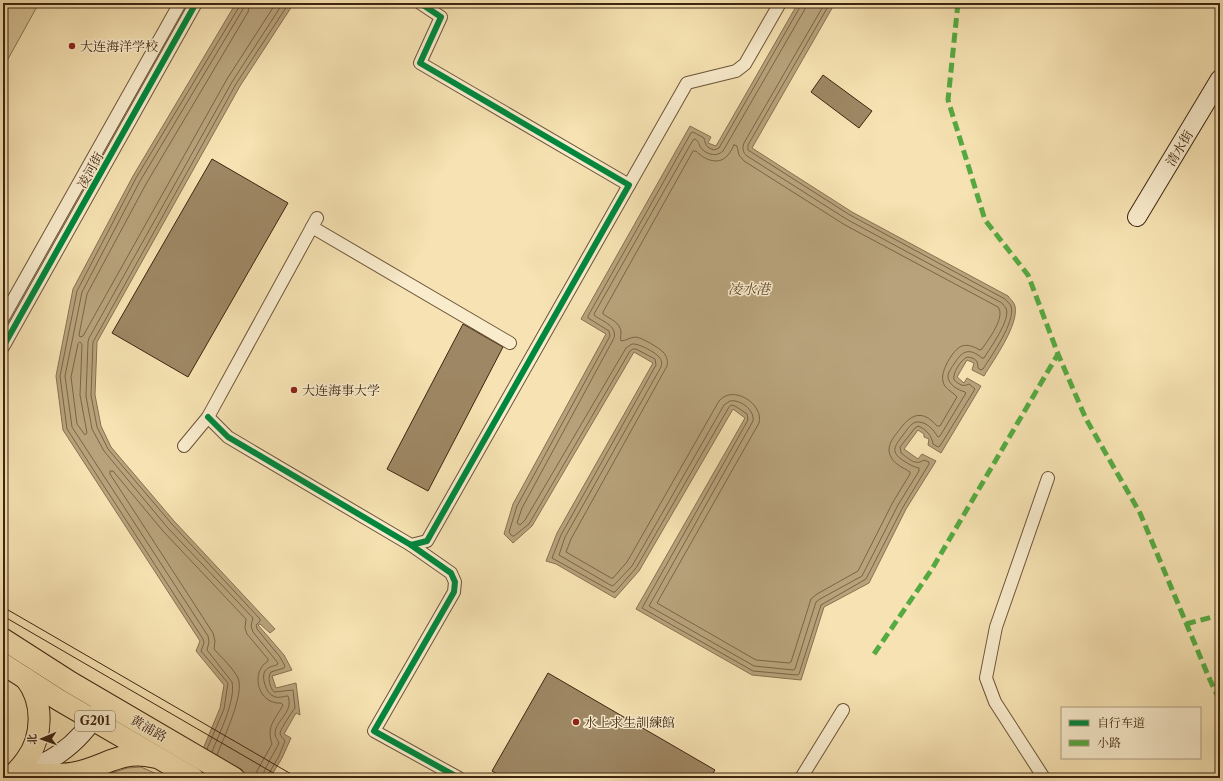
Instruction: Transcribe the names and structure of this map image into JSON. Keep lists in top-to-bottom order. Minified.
{"streets":{"highway":["G201","黄浦路"],"main road":["清水街"],"street":["凌河街"]},"water":["凌水港"],"places":["大连海洋学校","大连海事大学","水上求生訓練館"],"legend":["自行车道","小路"],"north":"left"}
